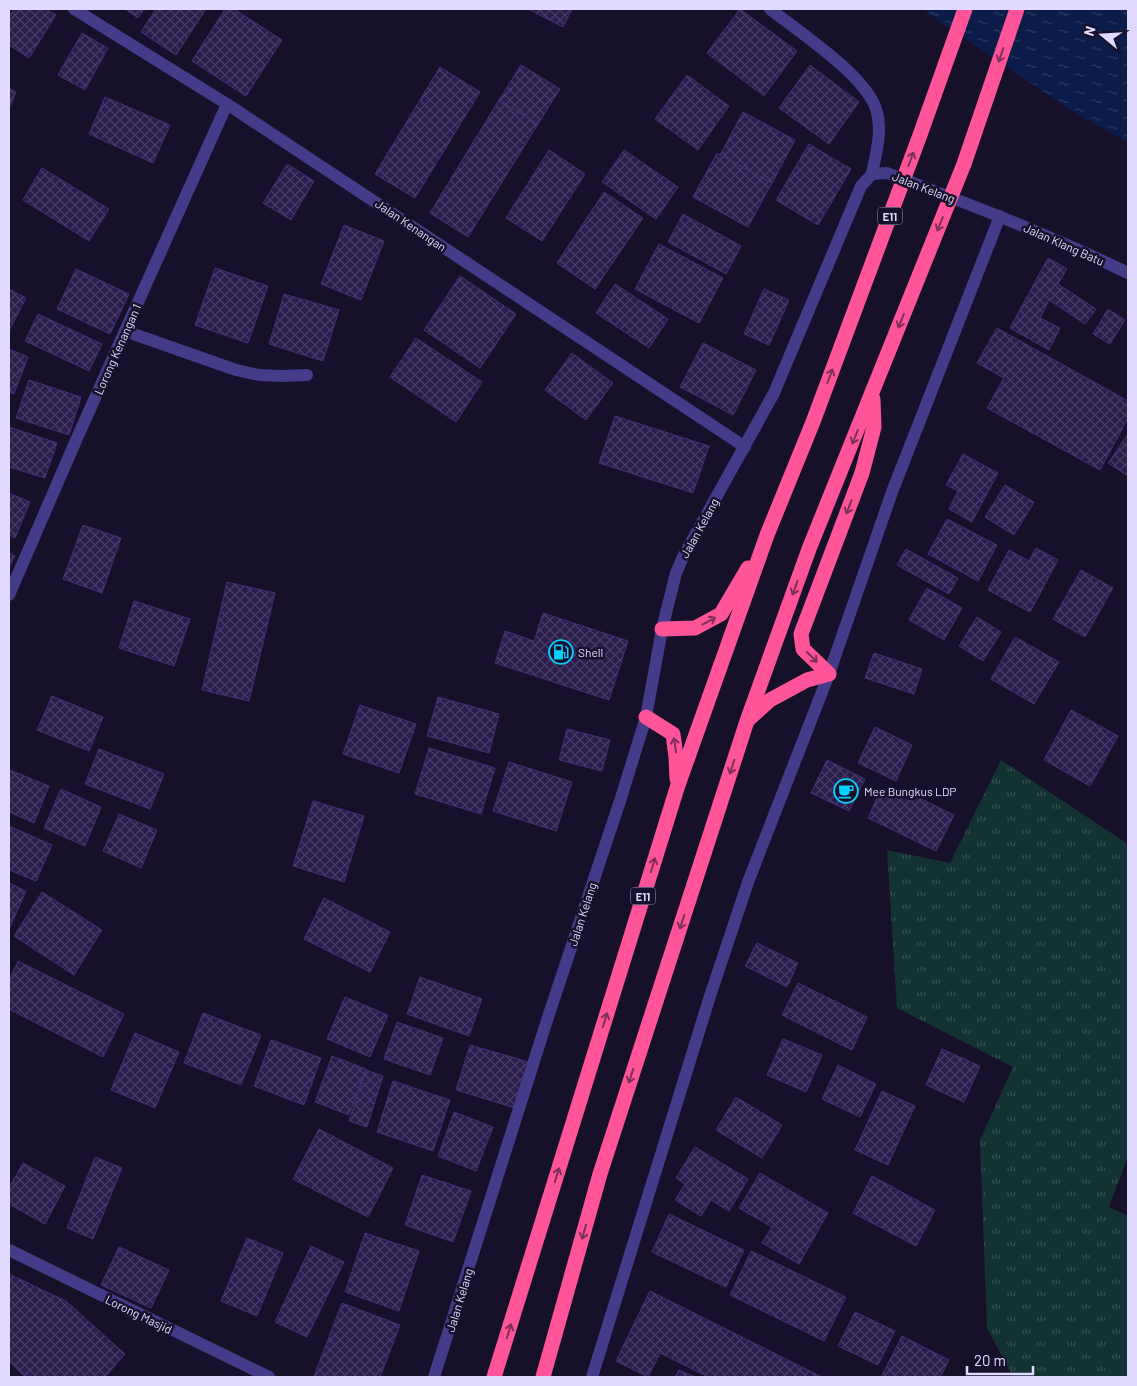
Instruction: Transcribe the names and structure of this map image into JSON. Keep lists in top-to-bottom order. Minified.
{"streets":{"highway":["E11"],"street":["Jalan Kelang","Jalan Kenangan","Jalan Klang Batu","Lorong Kenangan 1","Lorong Masjid"]},"crossings":[["Jalan Kelang","Jalan Kenangan"],["Jalan Kelang","Jalan Klang Batu"],["Jalan Kenangan","Lorong Kenangan 1"]],"places":{"fuel station":["Shell"],"cafe":["Mee Bungkus LDP"]},"scale_bar":"20 m","north":"left"}
